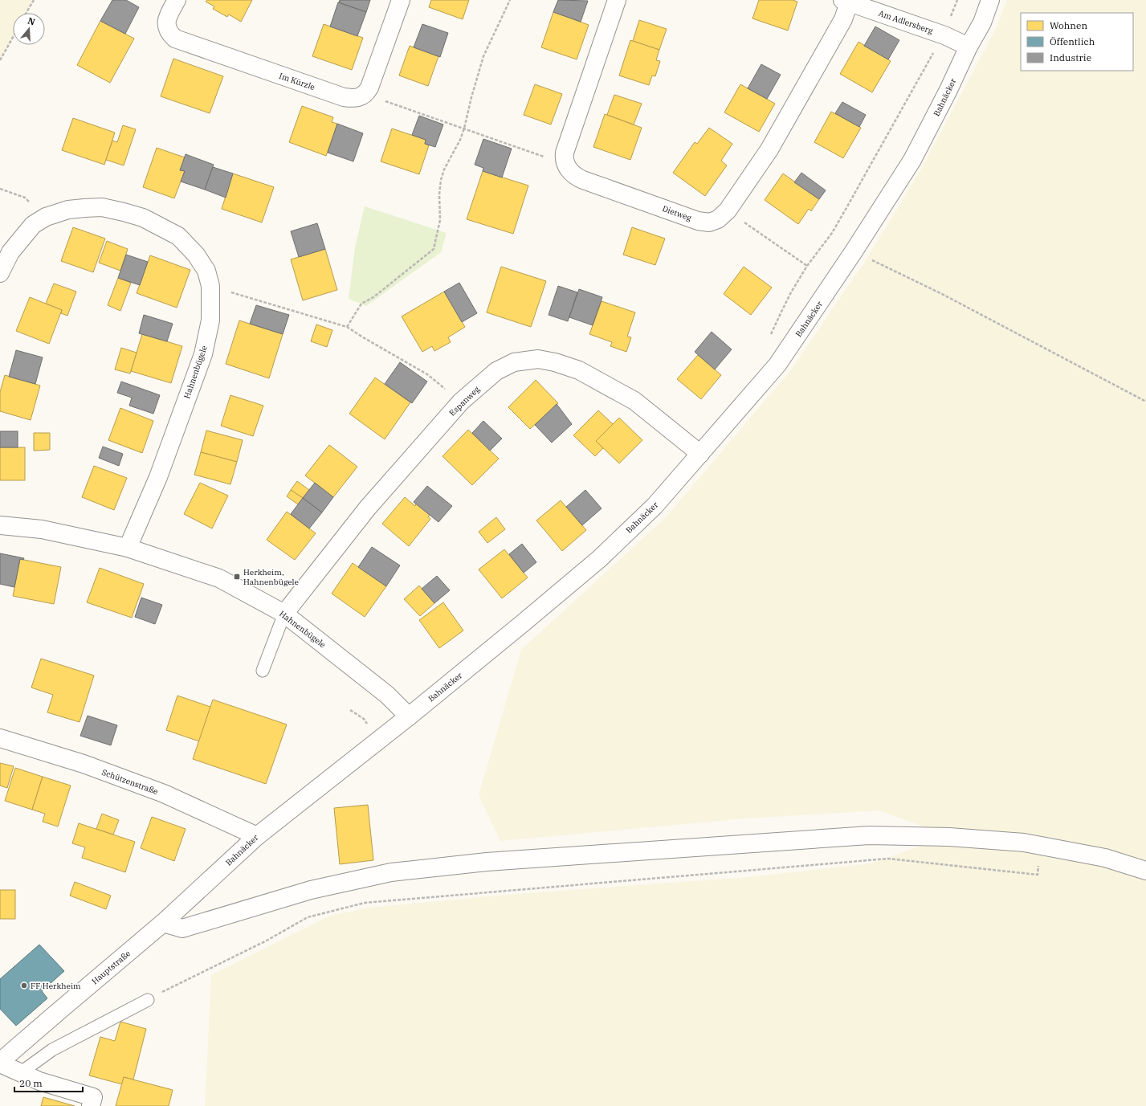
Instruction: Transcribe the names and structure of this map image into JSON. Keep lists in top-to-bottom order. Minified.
{"streets":{"street":["Am Adlersberg","Im Kürzle","Bahnäcker","Dietweg","Hahnenbügele","Espanweg","Schützenstraße","Hauptstraße"]},"crossings":[["Am Adlersberg","Bahnäcker"],["Am Adlersberg","Dietweg"],["Bahnäcker","Hahnenbügele"],["Bahnäcker","Espanweg"],["Bahnäcker","Schützenstraße"],["Bahnäcker","Hauptstraße"],["Hahnenbügele","Espanweg"]],"places":{"transit":["Herkheim, Hahnenbügele"],"other":["FF Herkheim"]},"legend":["Wohnen","Öffentlich","Industrie"],"scale_bar":"20 m","north":"top"}
